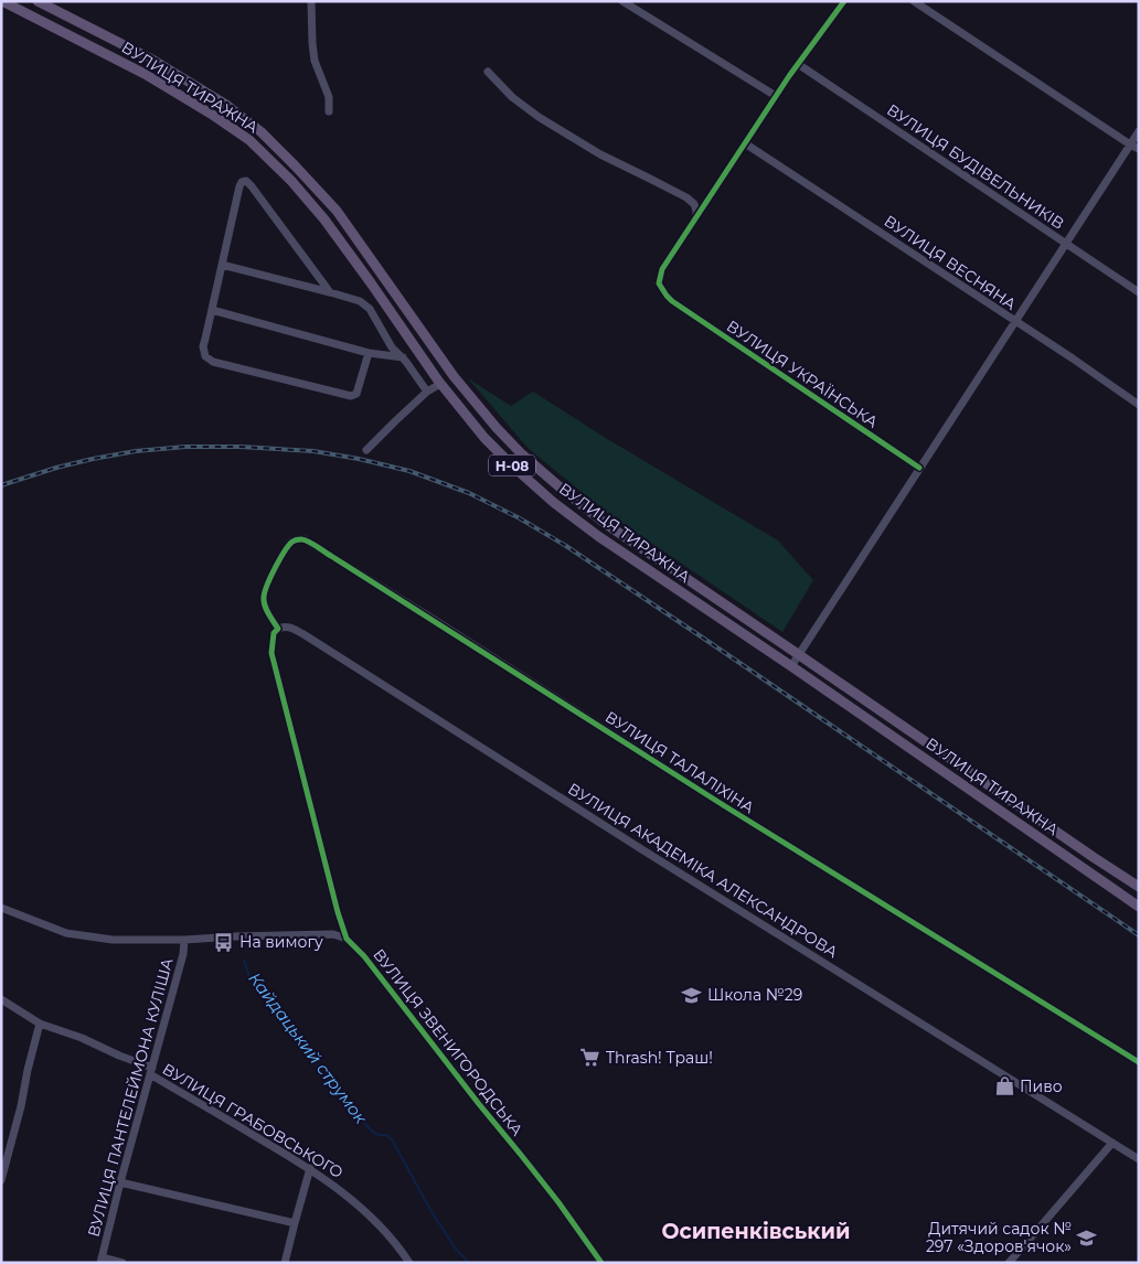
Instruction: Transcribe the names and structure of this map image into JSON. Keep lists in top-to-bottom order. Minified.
{"streets":{"main road":["ВУЛИЦЯ ТИРАЖНА","Н-08"],"street":["ВУЛИЦЯ БУДІВЕЛЬНИКІВ","ВУЛИЦЯ ВЕСНЯНА","ВУЛИЦЯ УКРАЇНСЬКА","ВУЛИЦЯ ТАЛАЛІХІНА","ВУЛИЦЯ АКАДЕМІКА АЛЕКСАНДРОВА","ВУЛИЦЯ ЗВЕНИГОРОДСЬКА","ВУЛИЦЯ ПАНТЕЛЕЙМОНА КУЛІША","ВУЛИЦЯ ГРАБОВСЬКОГО"]},"crossings":[["ВУЛИЦЯ ТАЛАЛІХІНА","ВУЛИЦЯ АКАДЕМІКА АЛЕКСАНДРОВА"],["ВУЛИЦЯ ТАЛАЛІХІНА","ВУЛИЦЯ ЗВЕНИГОРОДСЬКА"],["ВУЛИЦЯ АКАДЕМІКА АЛЕКСАНДРОВА","ВУЛИЦЯ ЗВЕНИГОРОДСЬКА"],["ВУЛИЦЯ ПАНТЕЛЕЙМОНА КУЛІША","ВУЛИЦЯ ГРАБОВСЬКОГО"]],"districts":["Осипенківський"],"water":["Кайдацький струмок"],"places":{"bus stop":["На вимогу"],"school or university":["Школа №29","Дитячий садок № 297 «Здоров'ячок»"],"supermarket":["Thrash! Траш!"],"shop":["Пиво"]}}
